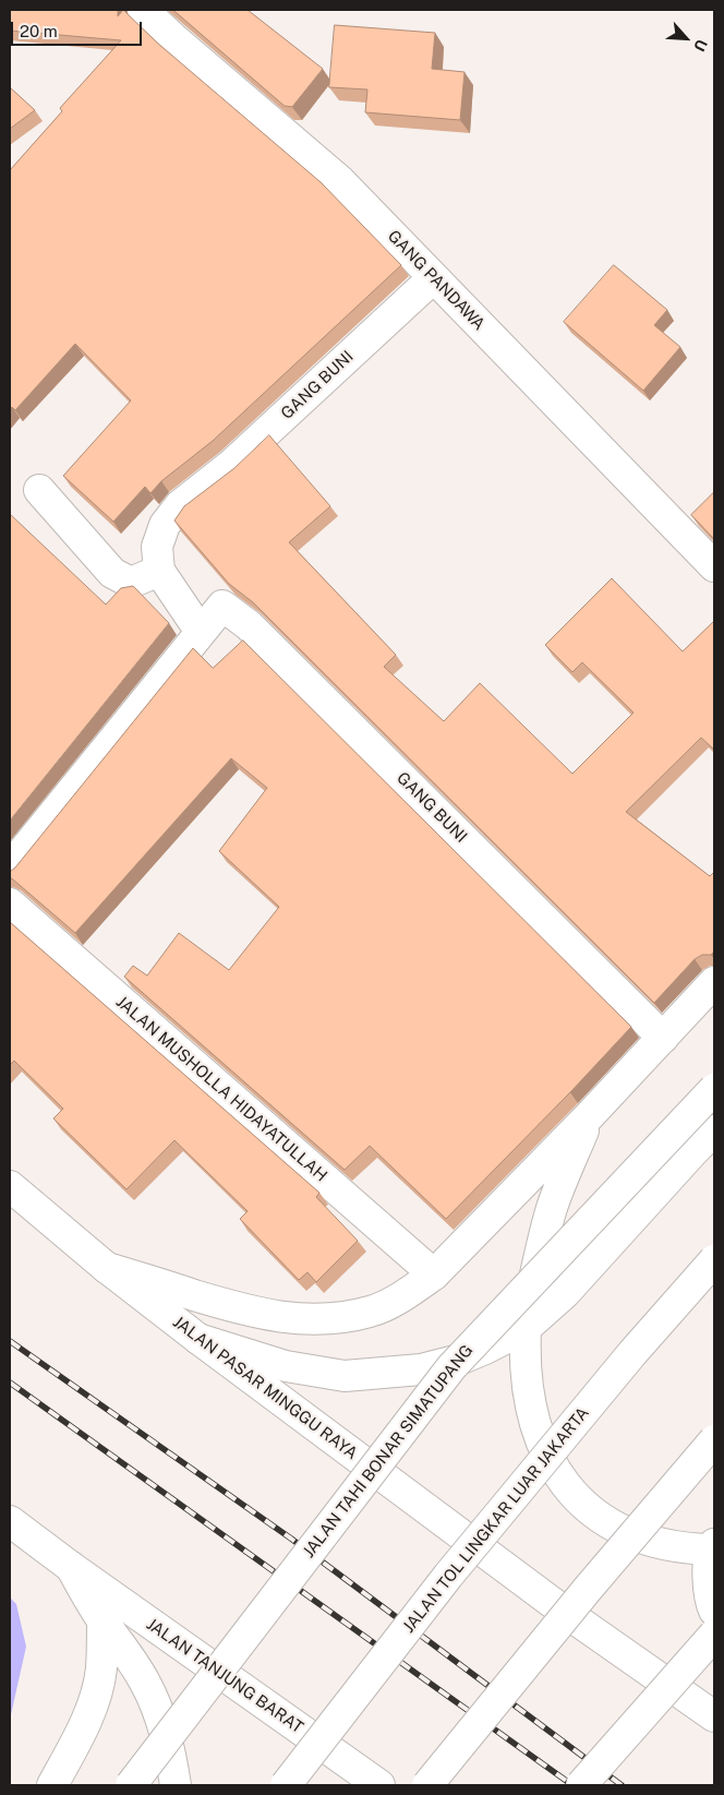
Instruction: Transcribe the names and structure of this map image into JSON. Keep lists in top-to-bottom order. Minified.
{"streets":{"main road":["GANG PANDAWA","GANG BUNI","JALAN MUSHOLLA HIDAYATULLAH","JALAN PASAR MINGGU RAYA","JALAN TAHI BONAR SIMATUPANG","JALAN TOL LINGKAR LUAR JAKARTA","JALAN TANJUNG BARAT"]},"crossings":[["GANG PANDAWA","GANG BUNI"]],"scale_bar":"20 m","north":"bottom right"}
